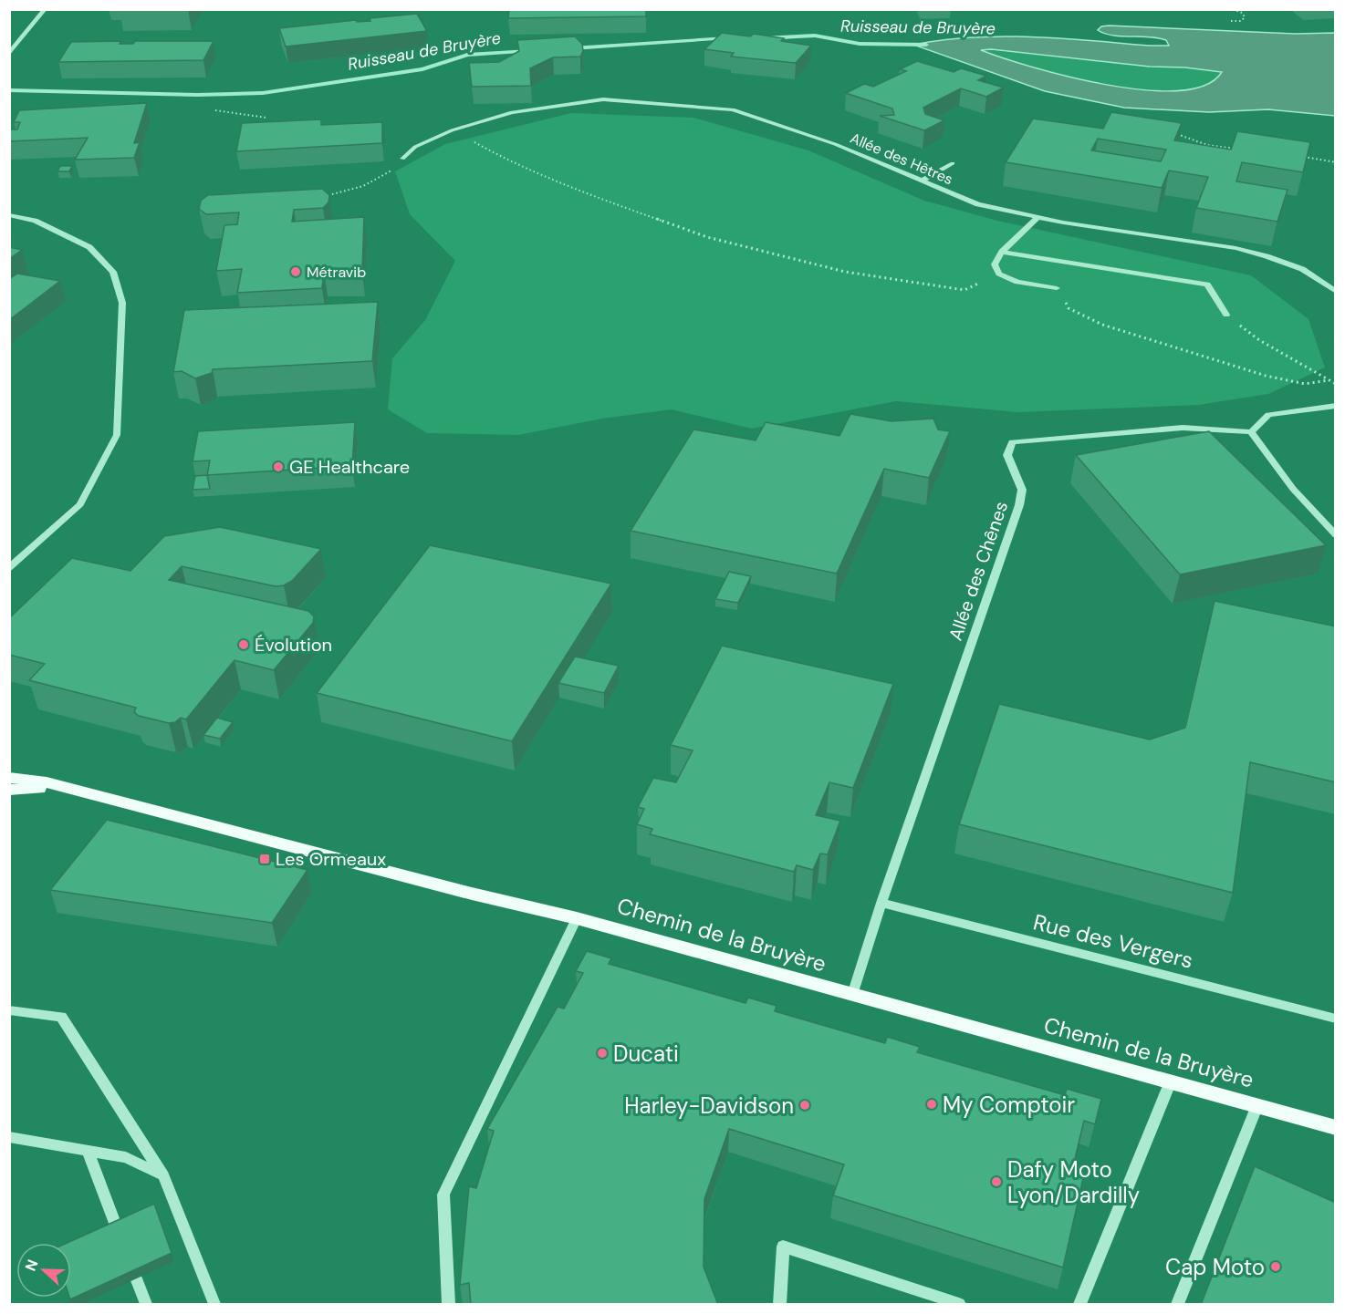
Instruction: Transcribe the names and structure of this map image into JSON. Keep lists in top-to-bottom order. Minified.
{"streets":{"main road":["Chemin de la Bruyère"],"street":["Allée des Hêtres","Allée des Chênes","Rue des Vergers"]},"crossings":[["Allée des Chênes","Chemin de la Bruyère"],["Allée des Chênes","Rue des Vergers"]],"water":["Ruisseau de Bruyère"],"places":{"other":["Métravib","GE Healthcare","Évolution","Ducati","My Comptoir","Harley-Davidson","Dafy Moto Lyon/Dardilly","Cap Moto"],"transit":["Les Ormeaux"]},"north":"left"}
